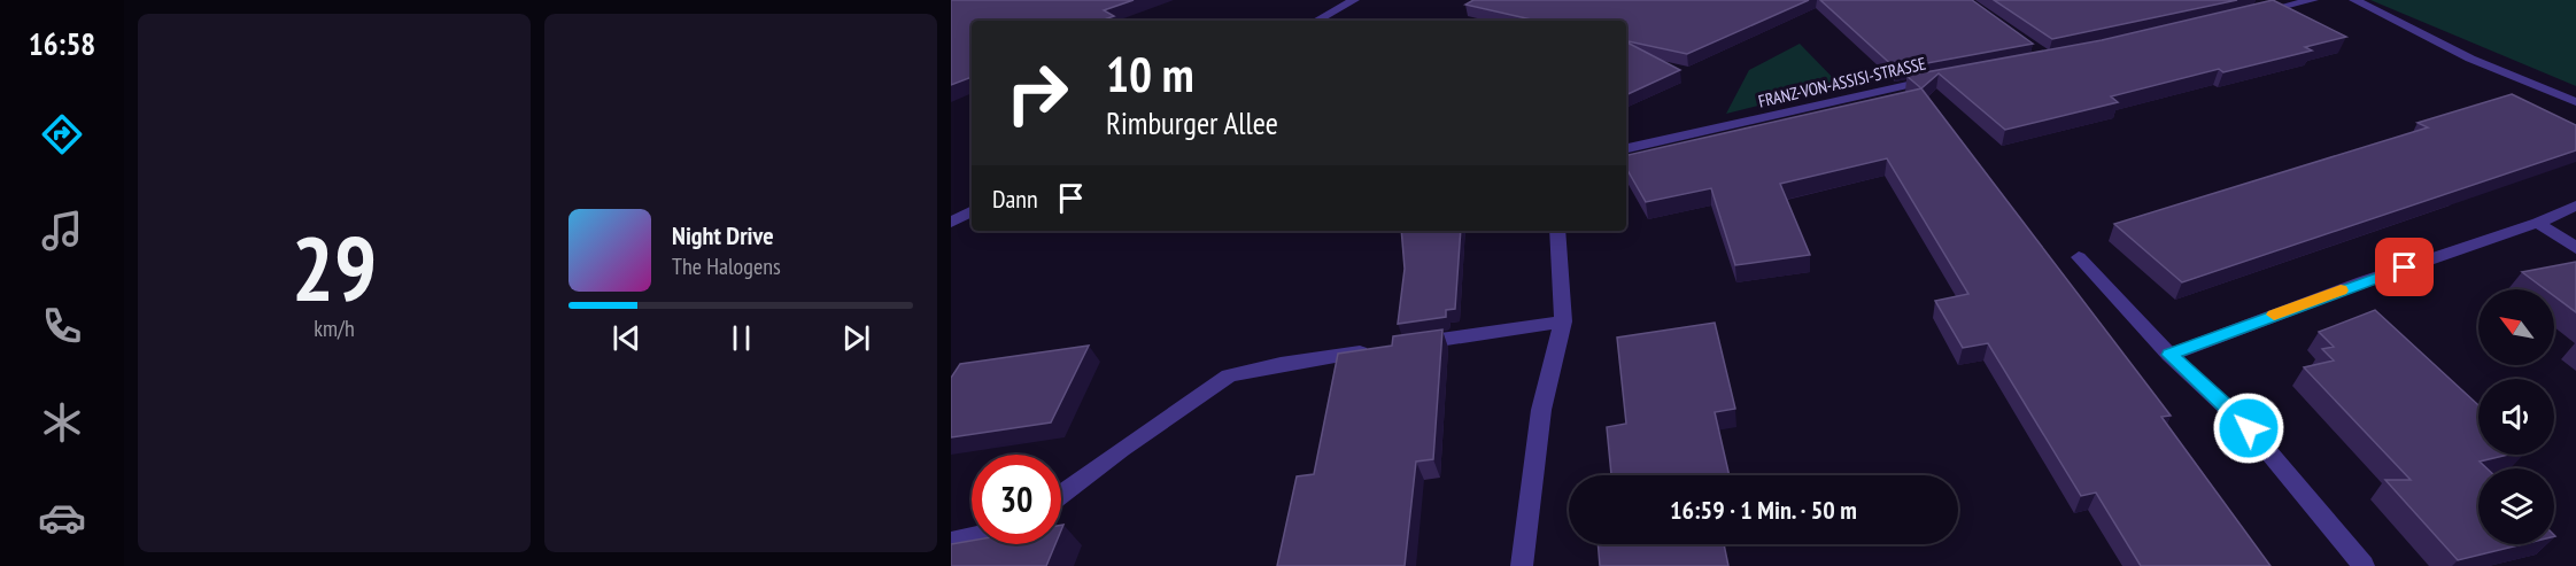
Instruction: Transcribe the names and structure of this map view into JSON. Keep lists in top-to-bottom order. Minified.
{"streets":{"street":["FRANZ-VON-ASSISI-STRASSE"]},"north":"top left","page":{"tabs":"16:58","tile":["29","km/h"],"turn":["10 m","Rimburger Allee"],"then":"Dann","song":["Night Drive","The Halogens"],"limit":"30","trip":"16:59 · 1 Min. · 50 m"}}
